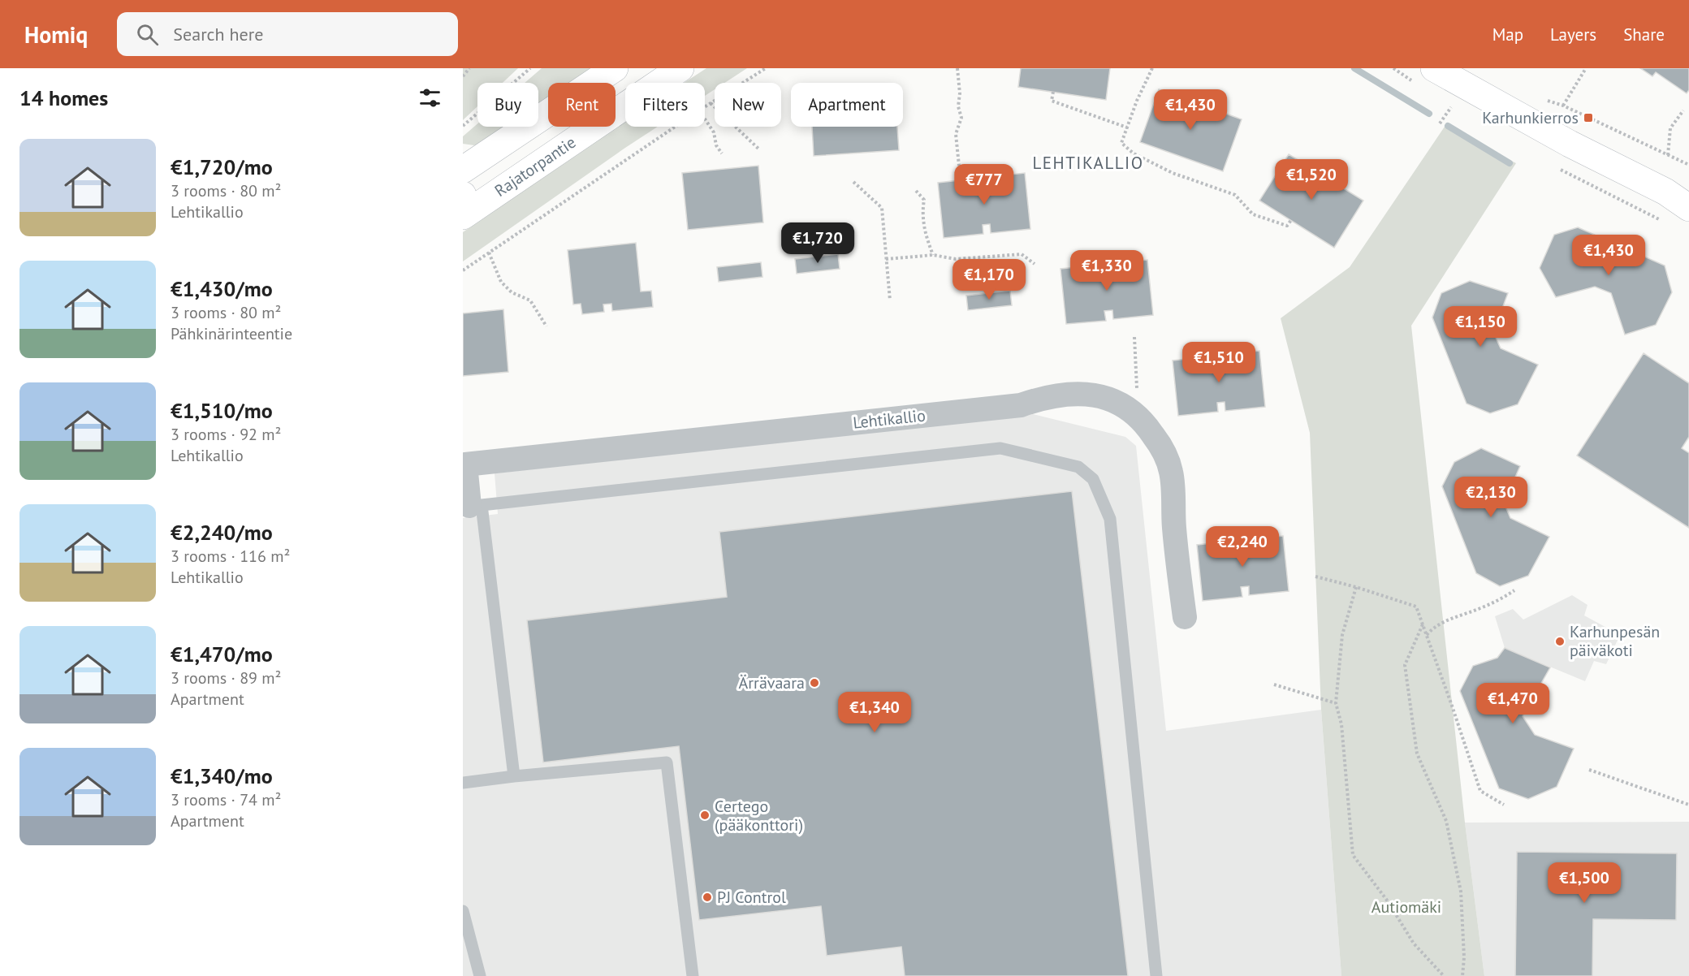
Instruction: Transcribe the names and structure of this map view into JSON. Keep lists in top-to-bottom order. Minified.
{"streets":{"main road":["Rajatorpantie"],"street":["Lehtikallio"]},"districts":["LEHTIKALLIO"],"parks":["Autiomäki"],"places":{"transit":["Karhunkierros"],"other":["Karhunpesän päiväkoti","Ärrävaara","Certego (pääkonttori)","PJ Control"]},"page":{"header":"Homiq","search":"Search here","nav":["Map","Layers","Share"],"heading":"14 homes","chip":["Buy","Rent","Filters","New","Apartment"],"price":["€1,430","€1,520","€777","€1,720","€1,430","€1,330","€1,170","€1,150","€1,510","€2,130","€2,240","€1,470","€1,340","€1,500"],"list":[{"name":"€1,720/mo","note":"3 rooms · 80 m² · Lehtikallio"},{"name":"€1,430/mo","note":"3 rooms · 80 m² · Pähkinärinteentie"},{"name":"€1,510/mo","note":"3 rooms · 92 m² · Lehtikallio"},{"name":"€2,240/mo","note":"3 rooms · 116 m² · Lehtikallio"},{"name":"€1,470/mo","note":"3 rooms · 89 m² · Apartment"},{"name":"€1,340/mo","note":"3 rooms · 74 m² · Apartment"}]}}
